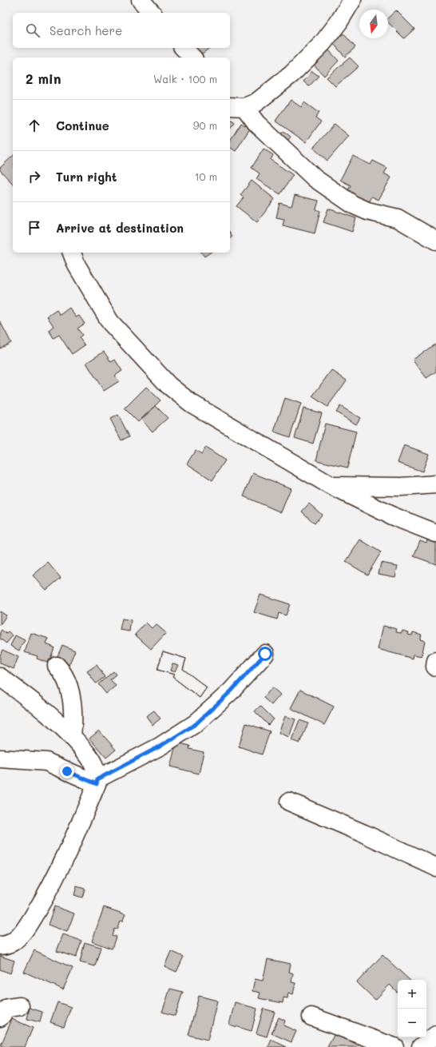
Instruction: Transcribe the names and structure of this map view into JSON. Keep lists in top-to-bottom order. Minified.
{"north":"bottom","page":{"search":"Search here","heading":["2 min","Walk · 100 m"],"list":[["Continue","90 m"],["Turn right","10 m"],"Arrive at destination"],"map_buttons":["+","−"]}}
